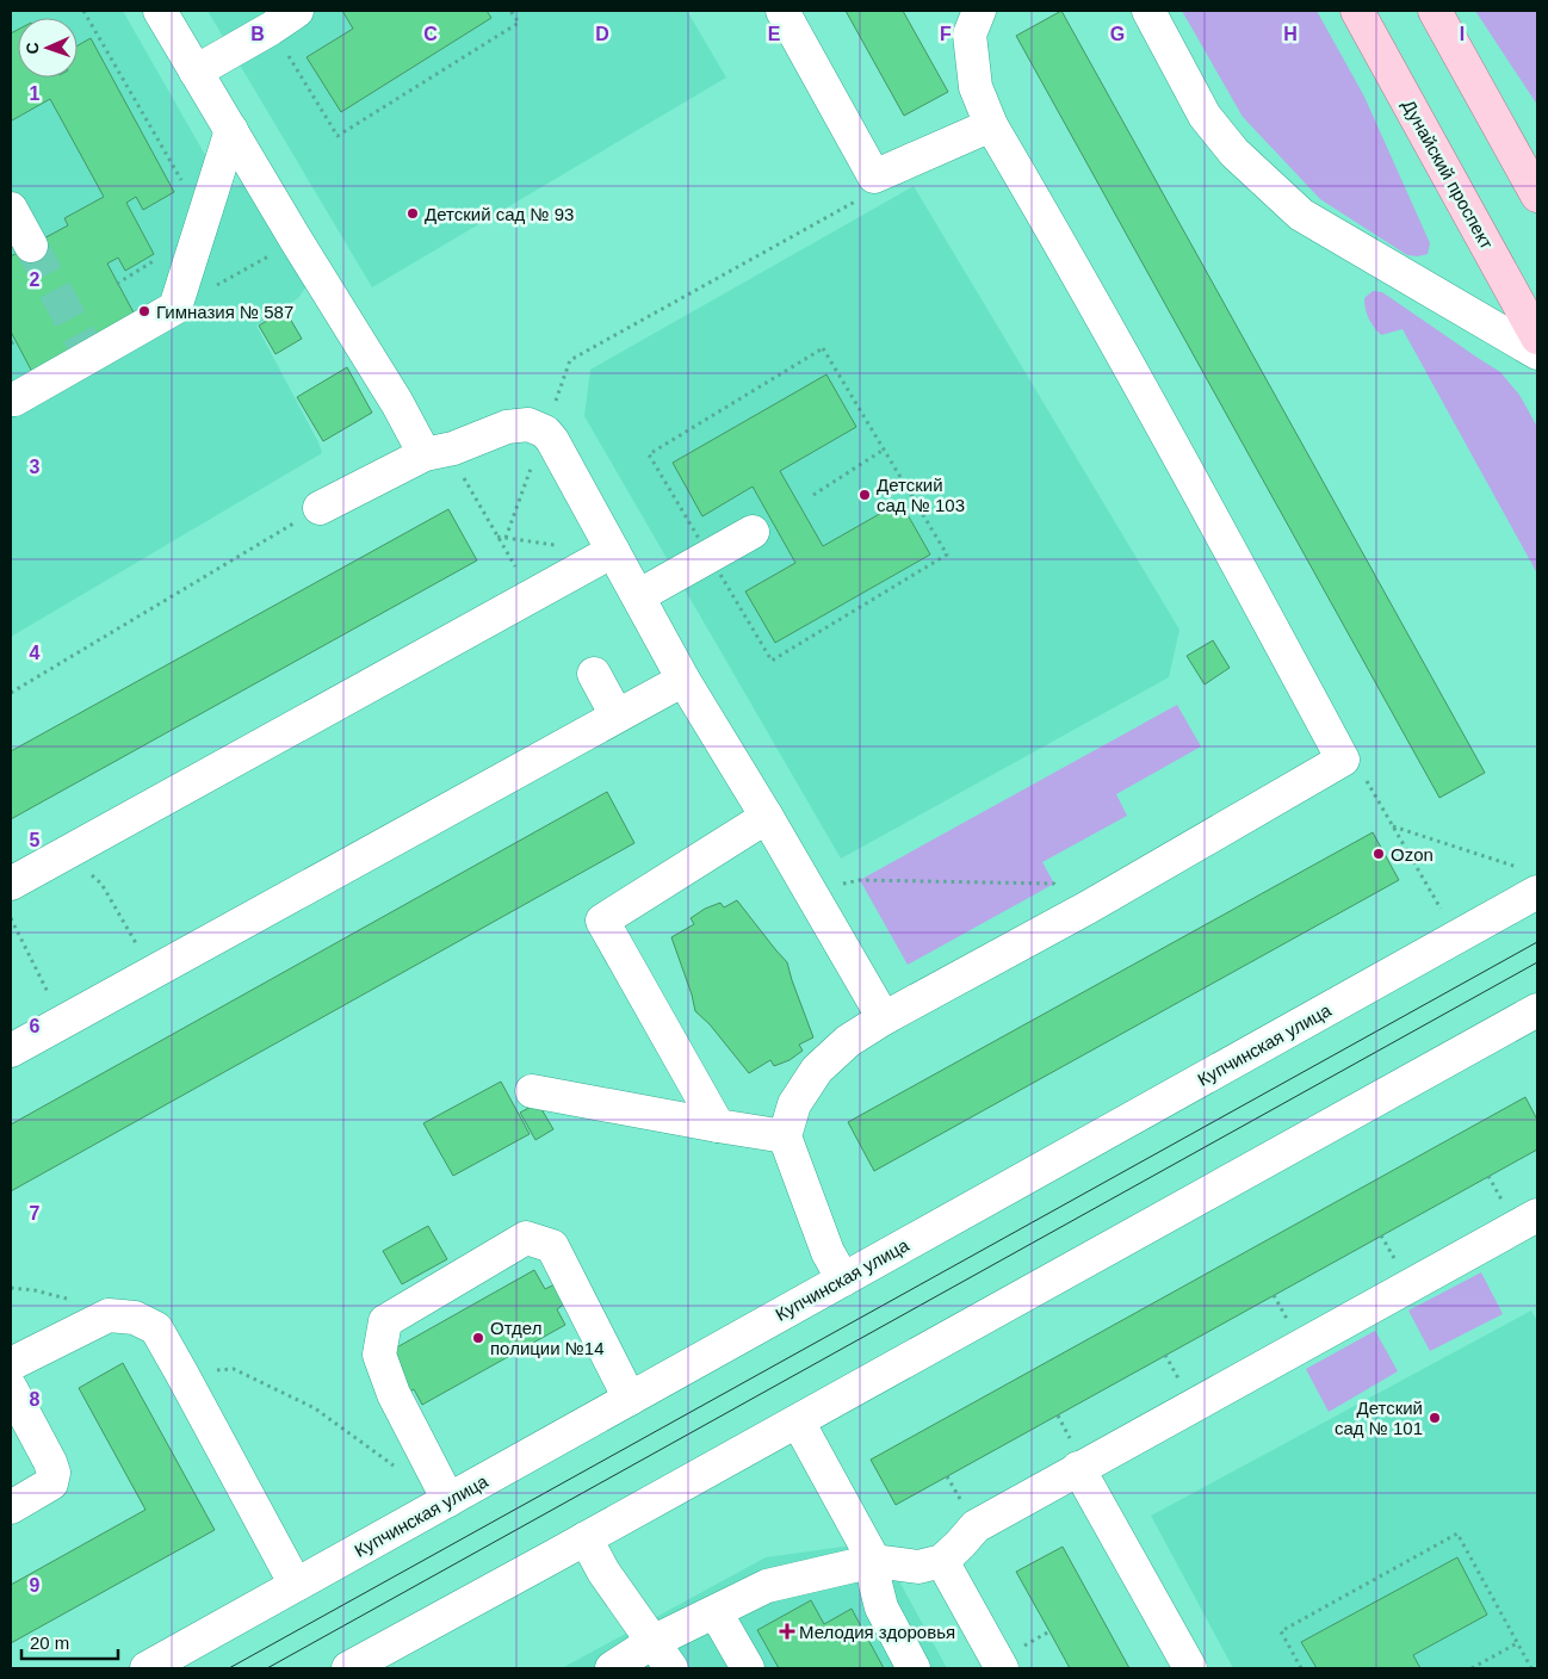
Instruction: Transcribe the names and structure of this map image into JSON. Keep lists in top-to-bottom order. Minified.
{"streets":{"main road":["Дунайский проспект"],"street":["Купчинская улица"]},"places":{"other":["Детский сад № 93","Гимназия № 587","Детский сад № 103","Ozon","Отдел полиции №14","Детский сад № 101"],"health":["Мелодия здоровья"]},"scale_bar":"20 m","north":"left","grid":{"columns":["B","C","D","E","F","G","H","I"],"rows":["1","2","3","4","5","6","7","8","9"]}}
